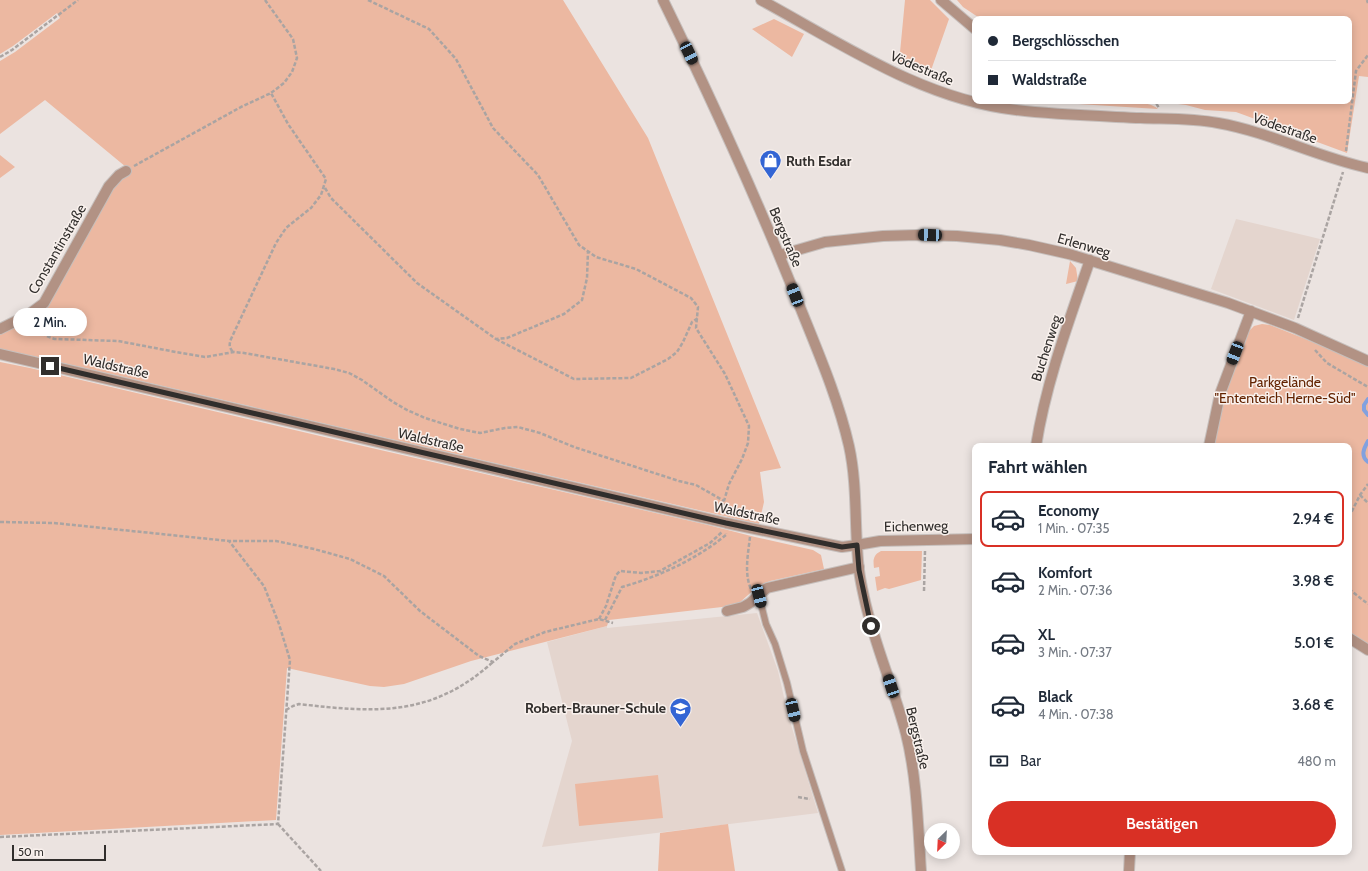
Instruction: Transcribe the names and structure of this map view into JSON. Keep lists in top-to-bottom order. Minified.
{"streets":{"street":["Vödestraße","Bergstraße","Erlenweg","Constantinstraße","Buchenweg","Waldstraße","Eichenweg"]},"crossings":[["Bergstraße","Erlenweg"],["Bergstraße","Waldstraße"],["Bergstraße","Eichenweg"],["Erlenweg","Buchenweg"],["Waldstraße","Eichenweg"]],"parks":["Parkgelände \"Ententeich Herne-Süd\""],"places":{"shop":["Ruth Esdar"],"school or university":["Robert-Brauner-Schule"]},"scale_bar":"50 m","north":"bottom left","page":{"banner":["Bergschlösschen","Waldstraße"],"bubble":"2 Min.","heading":"Fahrt wählen","list":[{"name":"Economy","note":"1 Min. · 07:35","value":"2.94 €"},{"name":"Komfort","note":"2 Min. · 07:36","value":"3.98 €"},{"name":"XL","note":"3 Min. · 07:37","value":"5.01 €"},{"name":"Black","note":"4 Min. · 07:38","value":"3.68 €"}],"pay":["Bar","480 m"],"buttons":"Bestätigen","scale":"50 m"}}
